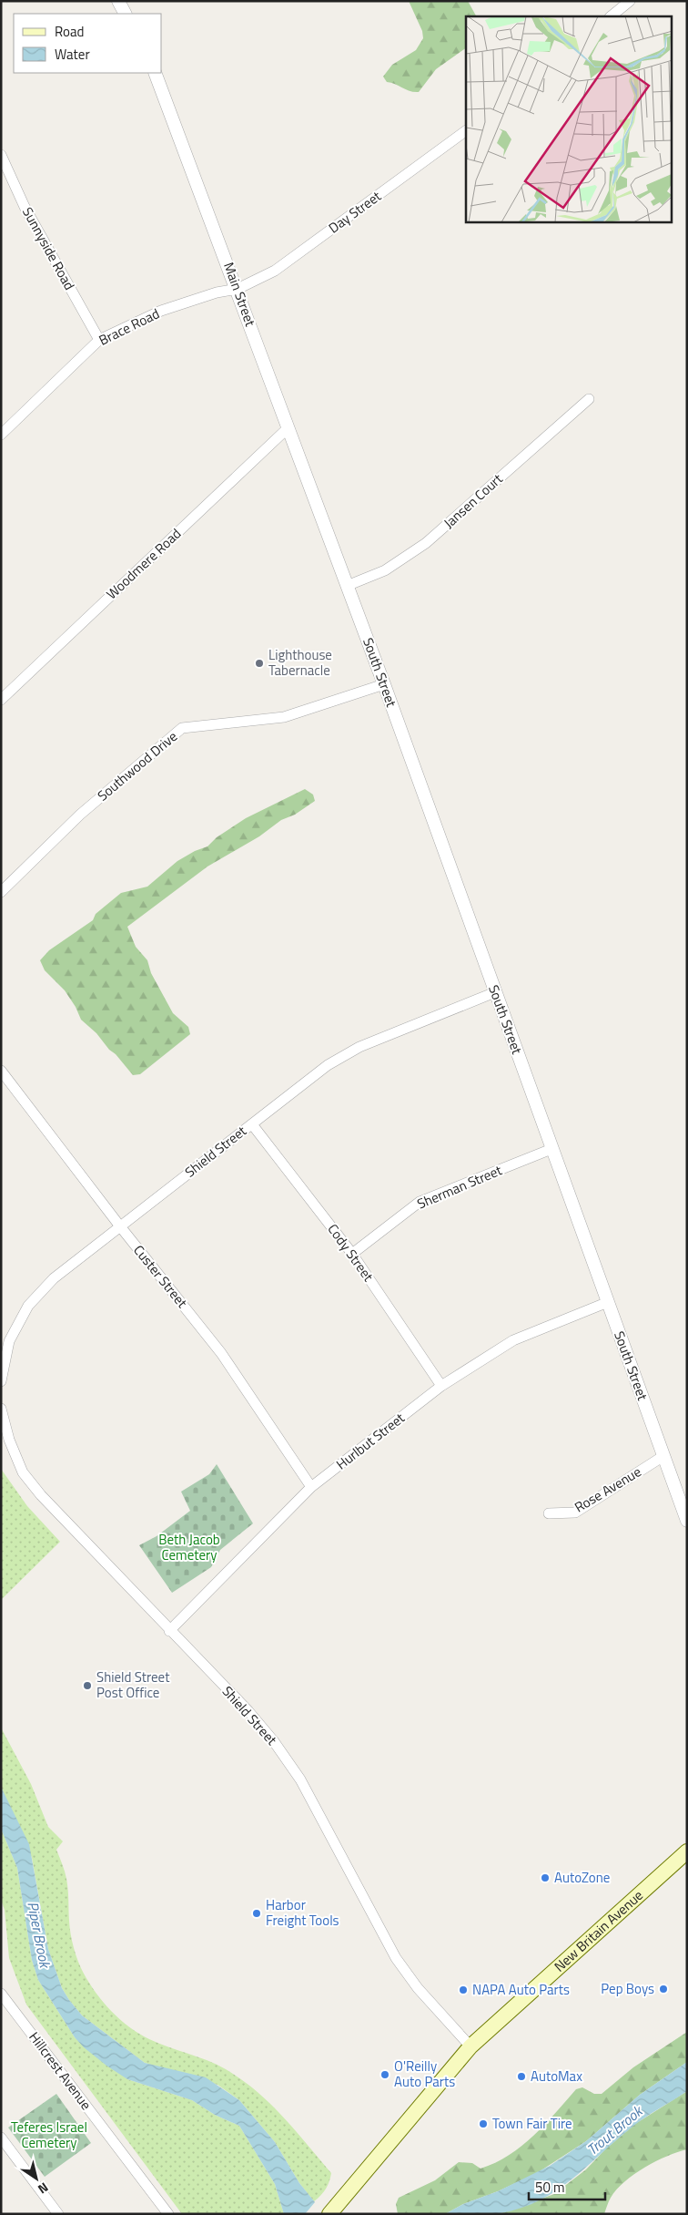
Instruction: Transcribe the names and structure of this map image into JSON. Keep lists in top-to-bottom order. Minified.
{"streets":{"main road":["New Britain Avenue"],"street":["Day Street","Sunnyside Road","Main Street","Brace Road","Jansen Court","Woodmere Road","South Street","Southwood Drive","Shield Street","Sherman Street","Cody Street","Custer Street","Hurlbut Street","Rose Avenue","Hillcrest Avenue"]},"crossings":[["Day Street","Main Street"],["Day Street","Brace Road"],["Sunnyside Road","Brace Road"],["Main Street","Brace Road"],["Main Street","Woodmere Road"],["Main Street","South Street"],["Jansen Court","South Street"],["South Street","Southwood Drive"],["South Street","Shield Street"],["South Street","Sherman Street"],["South Street","Hurlbut Street"],["South Street","Rose Avenue"],["Shield Street","Cody Street"],["Shield Street","Custer Street"],["Shield Street","Hurlbut Street"],["Shield Street","New Britain Avenue"],["Sherman Street","Cody Street"],["Cody Street","Hurlbut Street"],["Custer Street","Hurlbut Street"]],"water":["Piper Brook","Trout Brook"],"parks":["Beth Jacob Cemetery","Teferes Israel Cemetery"],"places":["Lighthouse Tabernacle","Shield Street Post Office","AutoZone","Harbor Freight Tools","Pep Boys","NAPA Auto Parts","O'Reilly Auto Parts","AutoMax","Town Fair Tire"],"legend":["Road","Water"],"scale_bar":"50 m","north":"bottom right"}
